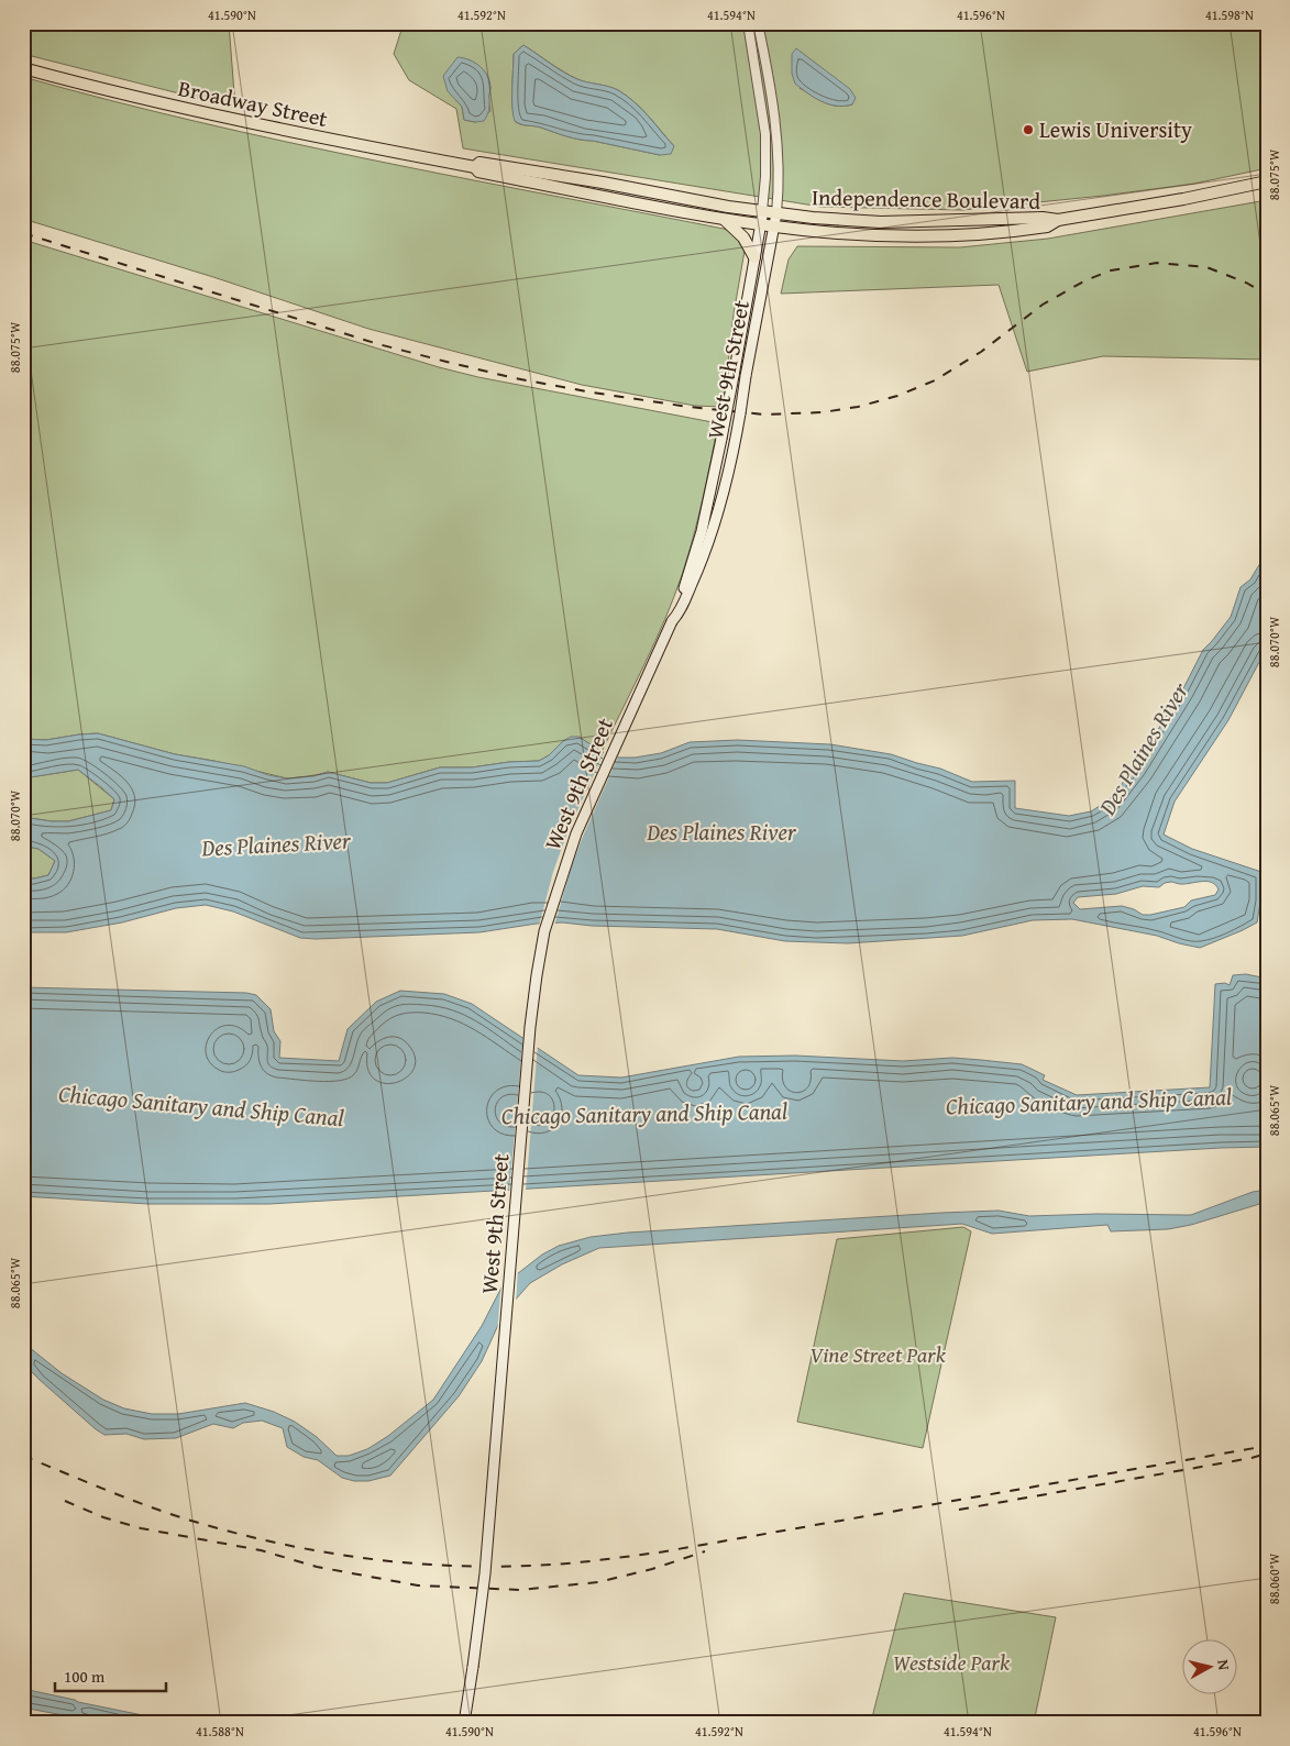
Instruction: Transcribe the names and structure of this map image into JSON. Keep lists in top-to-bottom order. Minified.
{"streets":{"main road":["Broadway Street","Independence Boulevard","West 9th Street"]},"crossings":[["Broadway Street","Independence Boulevard"],["Broadway Street","West 9th Street"],["Independence Boulevard","West 9th Street"]],"water":["Des Plaines River","Chicago Sanitary and Ship Canal"],"parks":["Vine Street Park","Westside Park"],"places":["Lewis University"],"scale_bar":"100 m","north":"right","coordinates":["41.590°N","41.592°N","41.594°N","41.596°N","41.598°N","88.075°W","88.070°W","88.065°W","88.060°W","41.588°N"]}
